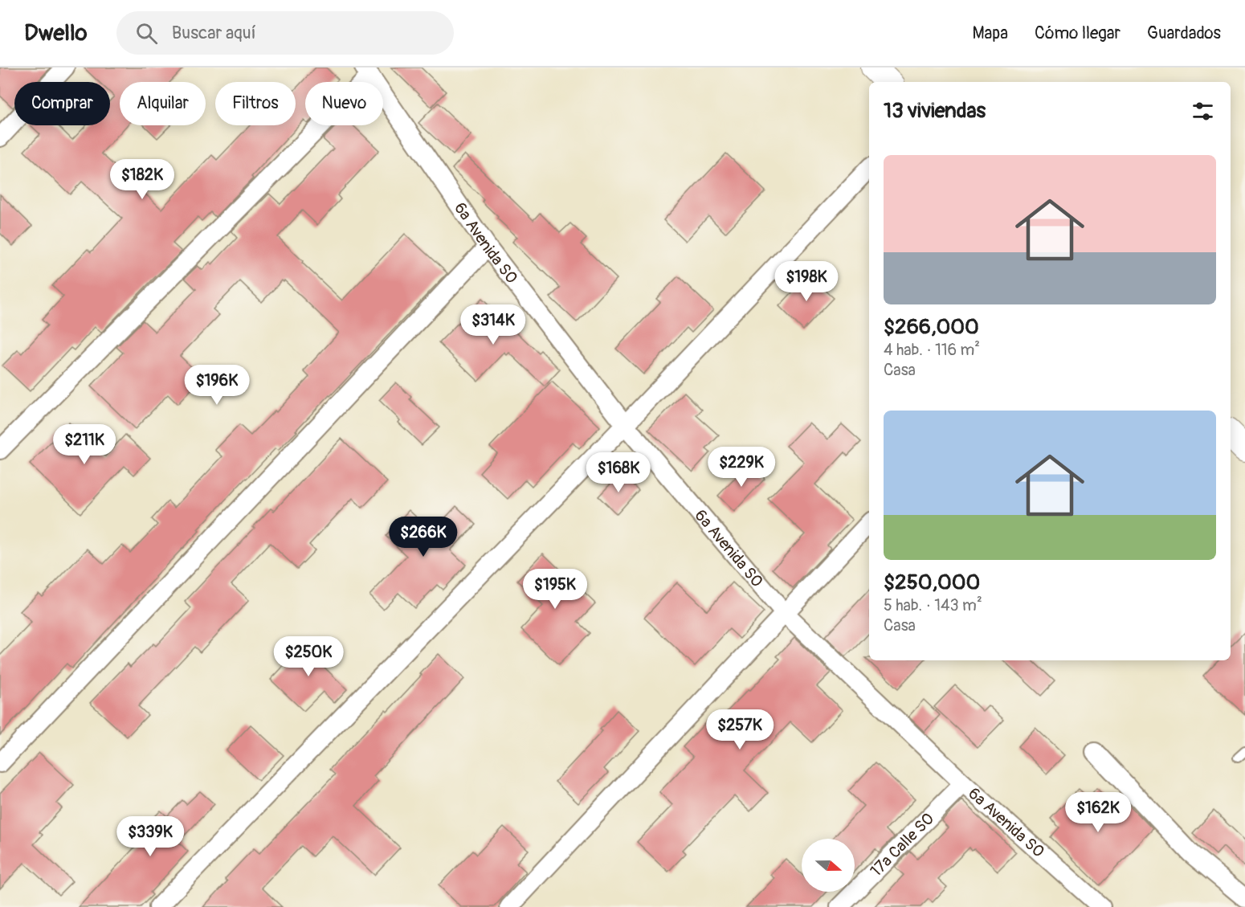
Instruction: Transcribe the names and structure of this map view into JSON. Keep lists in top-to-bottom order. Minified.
{"streets":{"street":["6a Avenida SO","17a Calle SO"]},"crossings":[["6a Avenida SO","17a Calle SO"]],"north":"right","page":{"header":"Dwello","search":"Buscar aquí","nav":["Mapa","Cómo llegar","Guardados"],"chip":["Comprar","Alquilar","Filtros","Nuevo"],"heading":"13 viviendas","list":[{"name":"$266,000","note":"4 hab. · 116 m² · Casa"},{"name":"$250,000","note":"5 hab. · 143 m² · Casa"}],"price":["$182K","$198K","$314K","$196K","$211K","$229K","$168K","$266K","$195K","$250K","$257K","$162K","$339K"]}}
